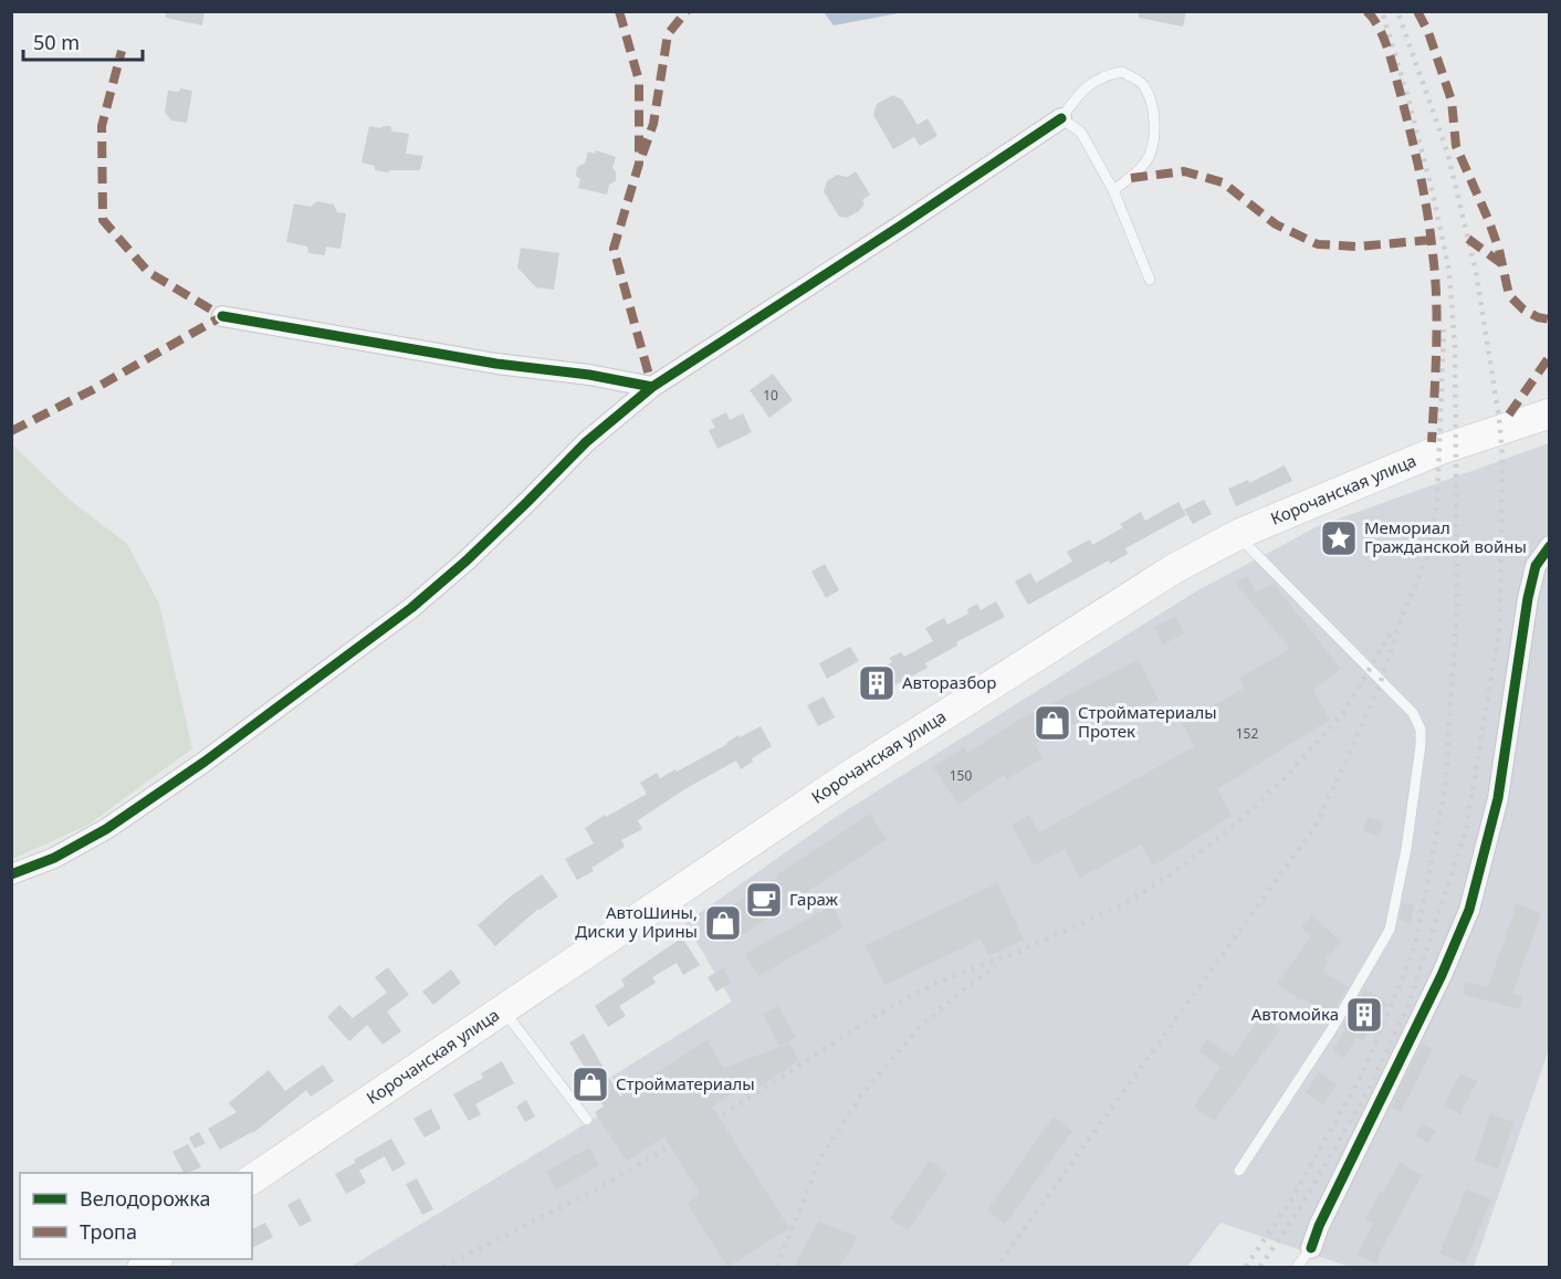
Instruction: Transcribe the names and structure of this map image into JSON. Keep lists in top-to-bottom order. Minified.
{"streets":{"main road":["Корочанская улица"]},"places":{"place":["Мемориал Гражданской войны"],"building":["Авторазбор","Автомойка"],"shop":["Стройматериалы Протек","АвтоШины, Диски у Ирины","Стройматериалы"],"cafe":["Гараж"]},"house_numbers":["10","152","150"],"legend":["Велодорожка","Тропа"],"scale_bar":"50 m"}
